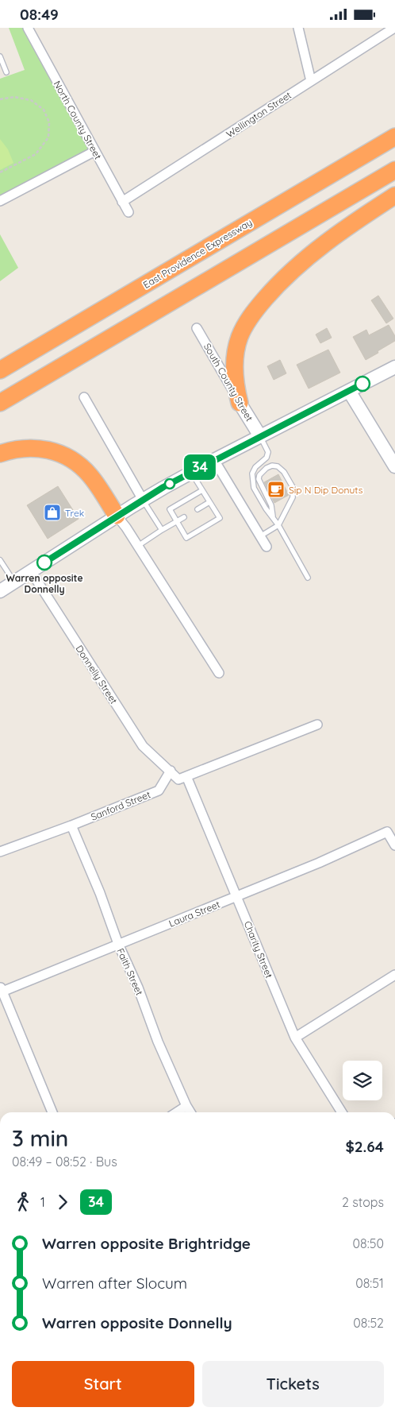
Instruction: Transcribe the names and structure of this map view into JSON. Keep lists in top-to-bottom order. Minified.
{"streets":{"highway":["East Providence Expressway"],"main road":["South County Street"],"street":["Wellington Street","North County Street","Donnelly Street","Sanford Street","Laura Street","Charity Street","Faith Street"]},"crossings":[["Wellington Street","North County Street"],["Donnelly Street","Sanford Street"],["Sanford Street","Faith Street"],["Laura Street","Charity Street"],["Laura Street","Faith Street"]],"places":{"cafe":["Sip N Dip Donuts"],"shop":["Trek"],"other":["Warren opposite Donnelly"]},"lines":["bus line 34"],"page":{"status":"08:49","on_map":"34","heading":["3 min","08:49 – 08:52 · Bus","$2.64"],"legs":["1","34","2 stops"],"list":[{"name":"Warren opposite Brightridge","value":"08:50"},{"name":"Warren after Slocum","value":"08:51"},{"name":"Warren opposite Donnelly","value":"08:52"}],"buttons":["Start","Tickets"]}}
